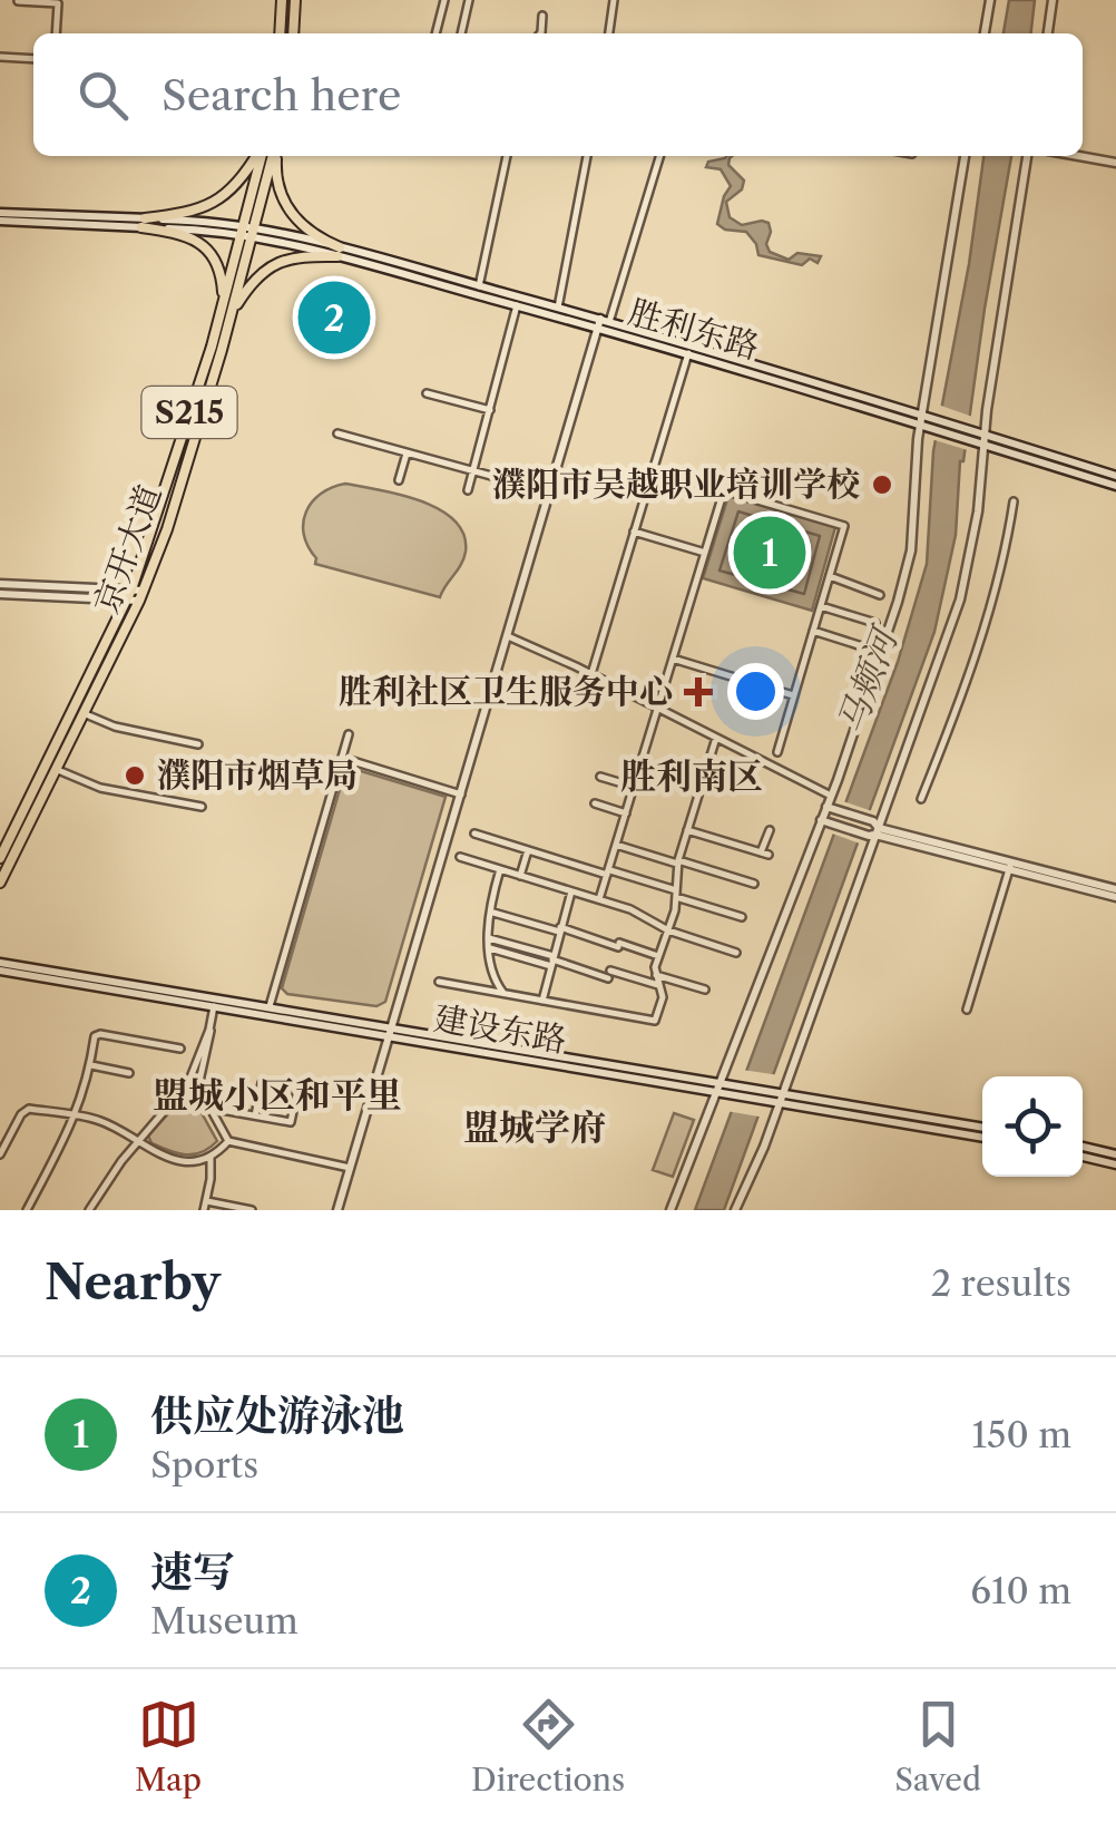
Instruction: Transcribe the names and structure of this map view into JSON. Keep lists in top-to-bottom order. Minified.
{"streets":{"main road":["胜利东路","S215","京开大道","建设东路"]},"crossings":[["胜利东路","京开大道"]],"districts":["胜利南区","盟城小区和平里","盟城学府"],"water":["马颊河"],"places":{"other":["濮阳市吴越职业培训学校","濮阳市烟草局"],"health":["胜利社区卫生服务中心"]},"page":{"search":"Search here","pins":["2","1"],"heading":["Nearby","2 results"],"list":[{"mark":"1","name":"供应处游泳池","note":"Sports","value":"150 m"},{"mark":"2","name":"速写","note":"Museum","value":"610 m"}],"nav":["Map","Directions","Saved"]}}
